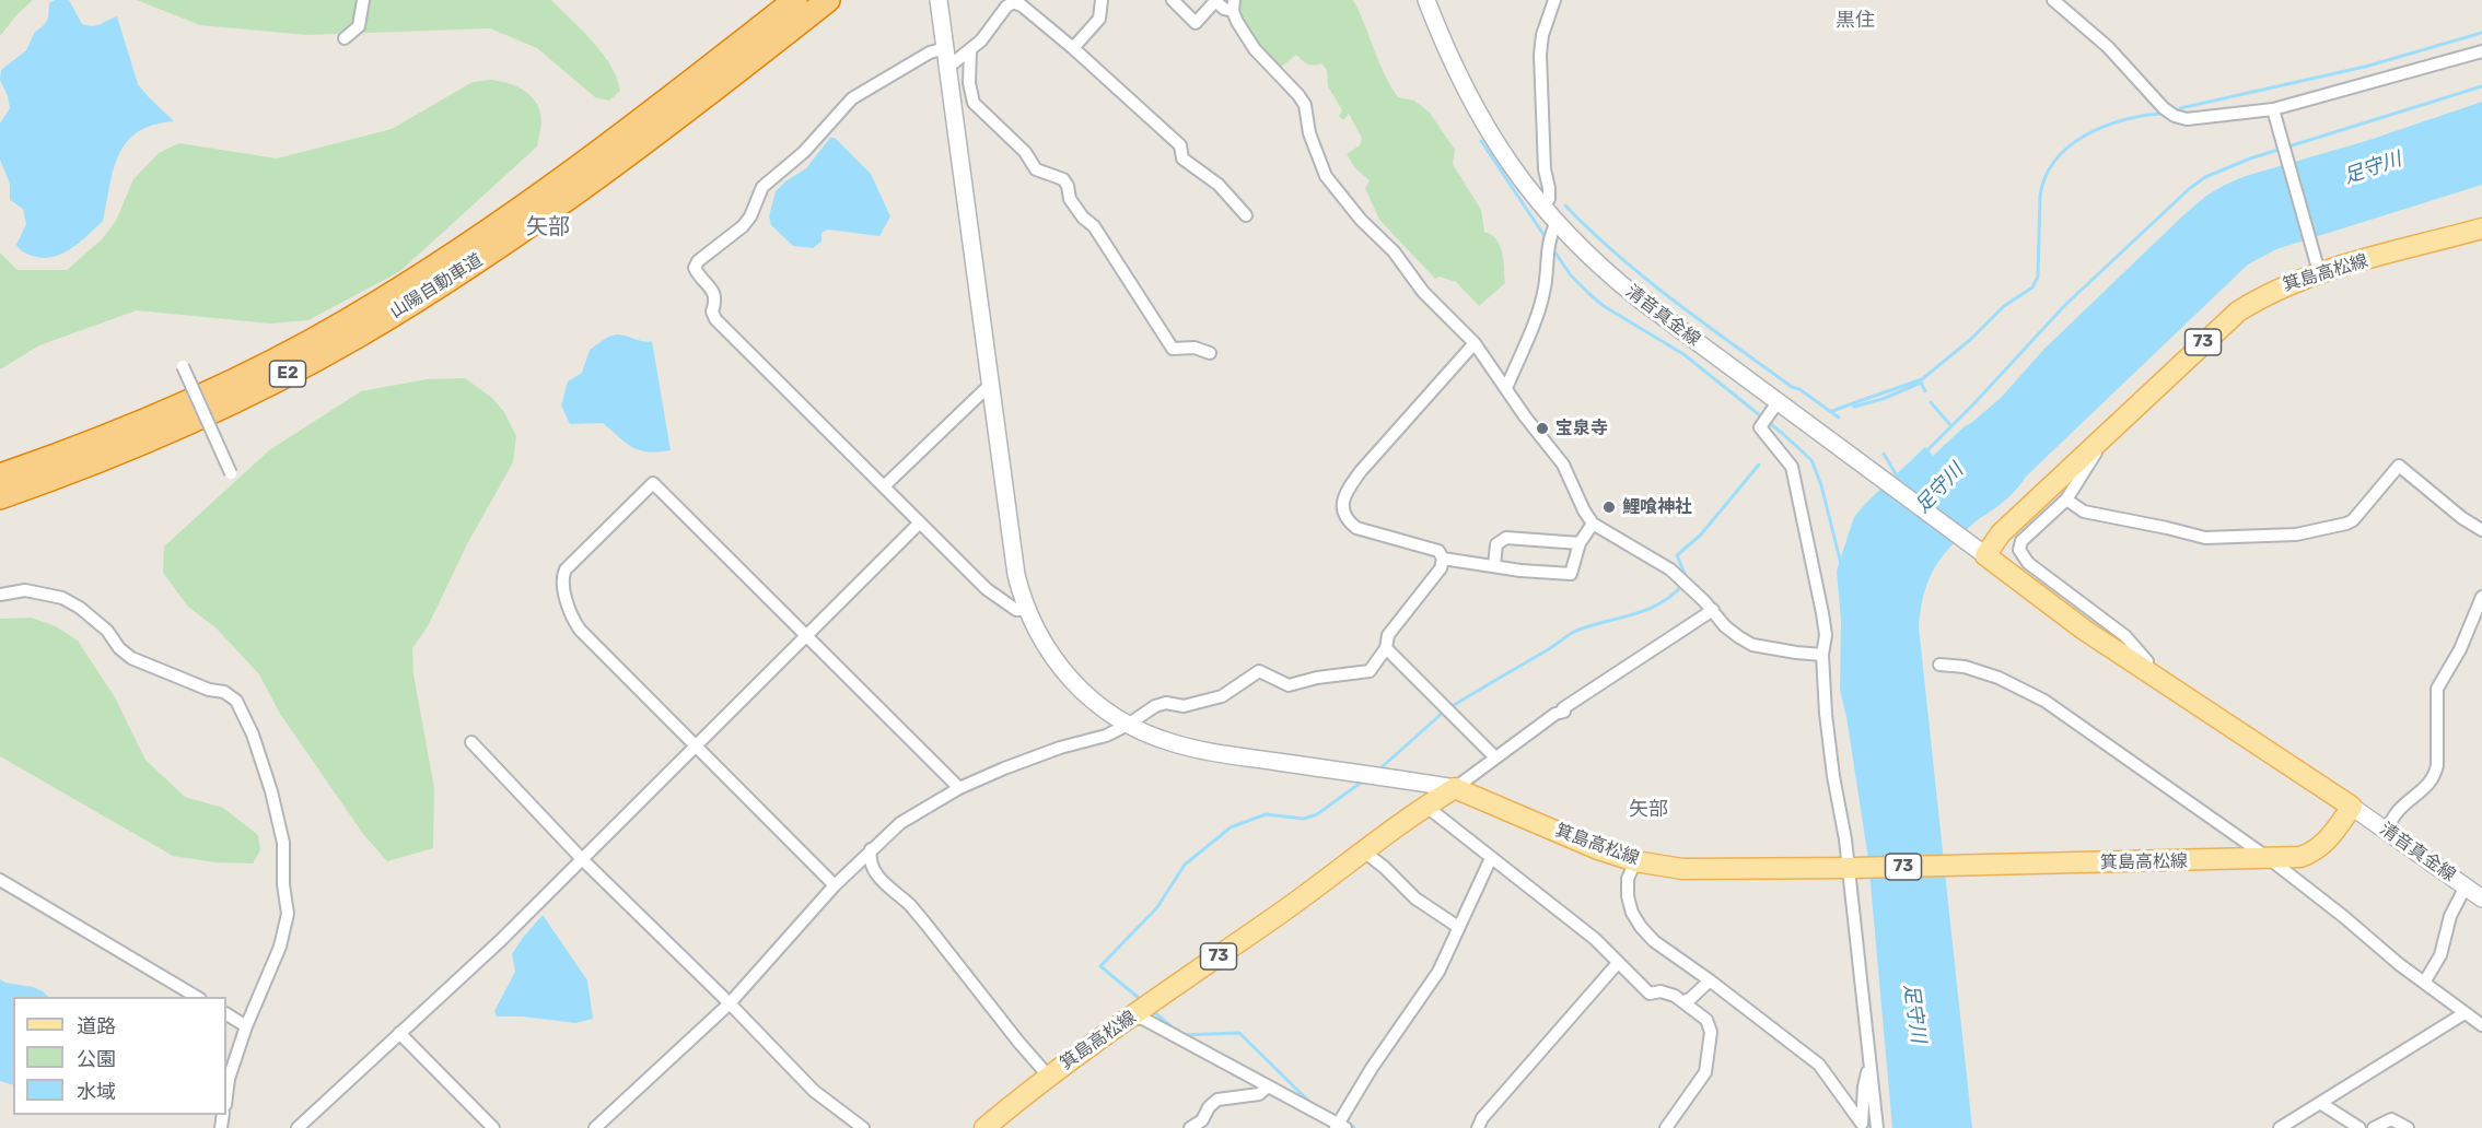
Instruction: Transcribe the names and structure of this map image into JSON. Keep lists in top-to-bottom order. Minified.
{"streets":{"highway":["山陽自動車道","E2"],"main road":["箕島高松線","73"],"street":["清音真金線"]},"crossings":[["箕島高松線","清音真金線"]],"districts":["黒住","矢部","矢部"],"water":["足守川"],"places":["宝泉寺","鯉喰神社"],"legend":["道路","公園","水域"]}
